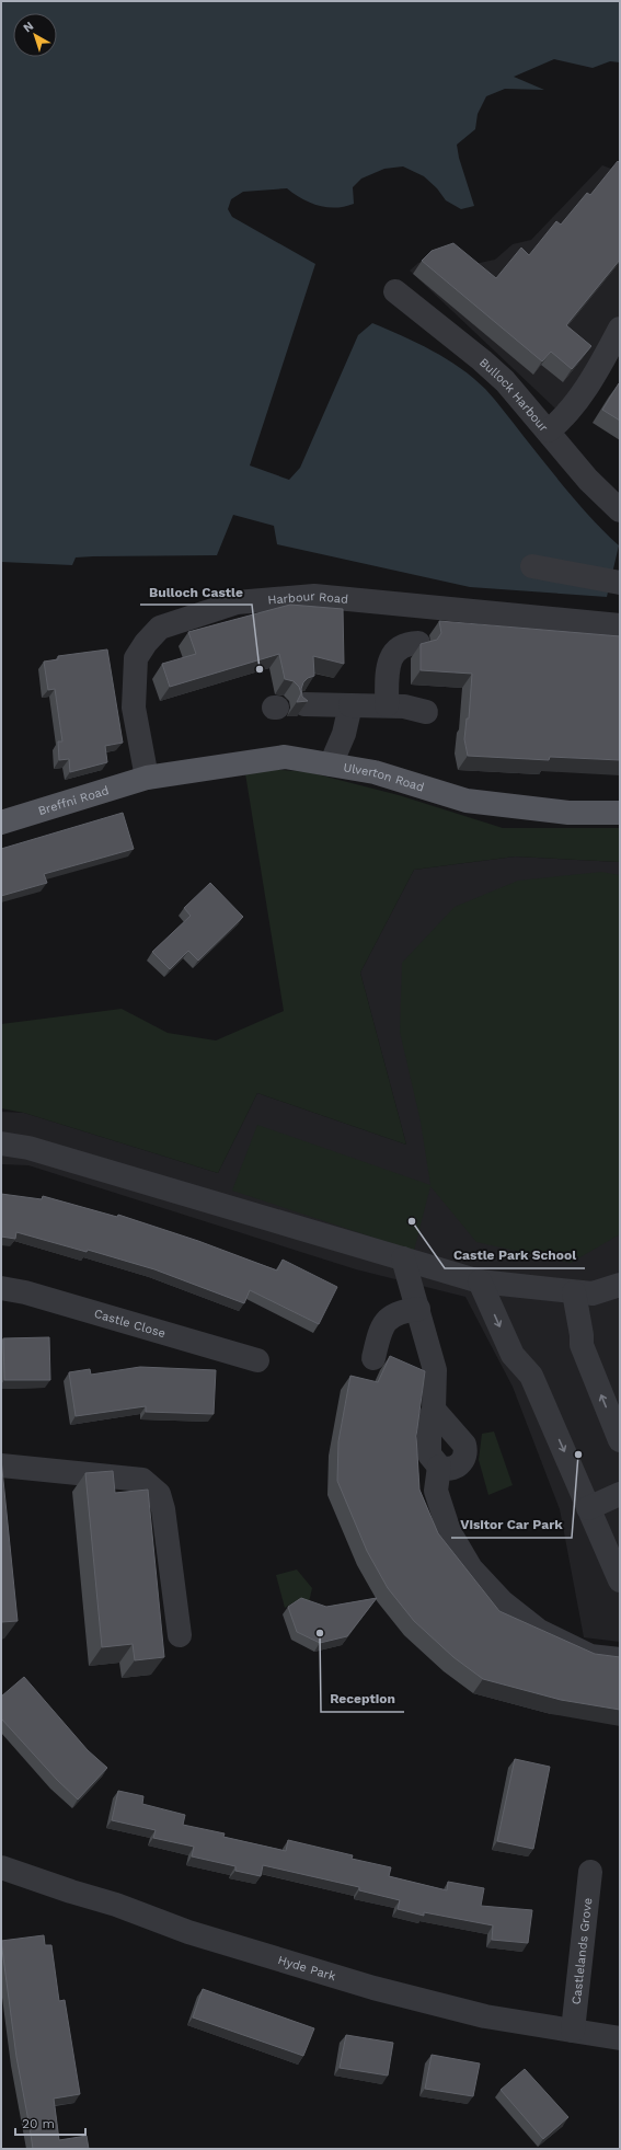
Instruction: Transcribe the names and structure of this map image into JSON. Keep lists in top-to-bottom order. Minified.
{"streets":{"main road":["Ulverton Road","Breffni Road"],"street":["Bullock Harbour","Harbour Road","Castle Close","Castlelands Grove","Hyde Park"]},"crossings":[["Harbour Road","Ulverton Road"],["Harbour Road","Breffni Road"],["Ulverton Road","Breffni Road"],["Castlelands Grove","Hyde Park"]],"places":["Bulloch Castle","Castle Park School","Visitor Car Park","Reception"],"scale_bar":"20 m","north":"top left"}
